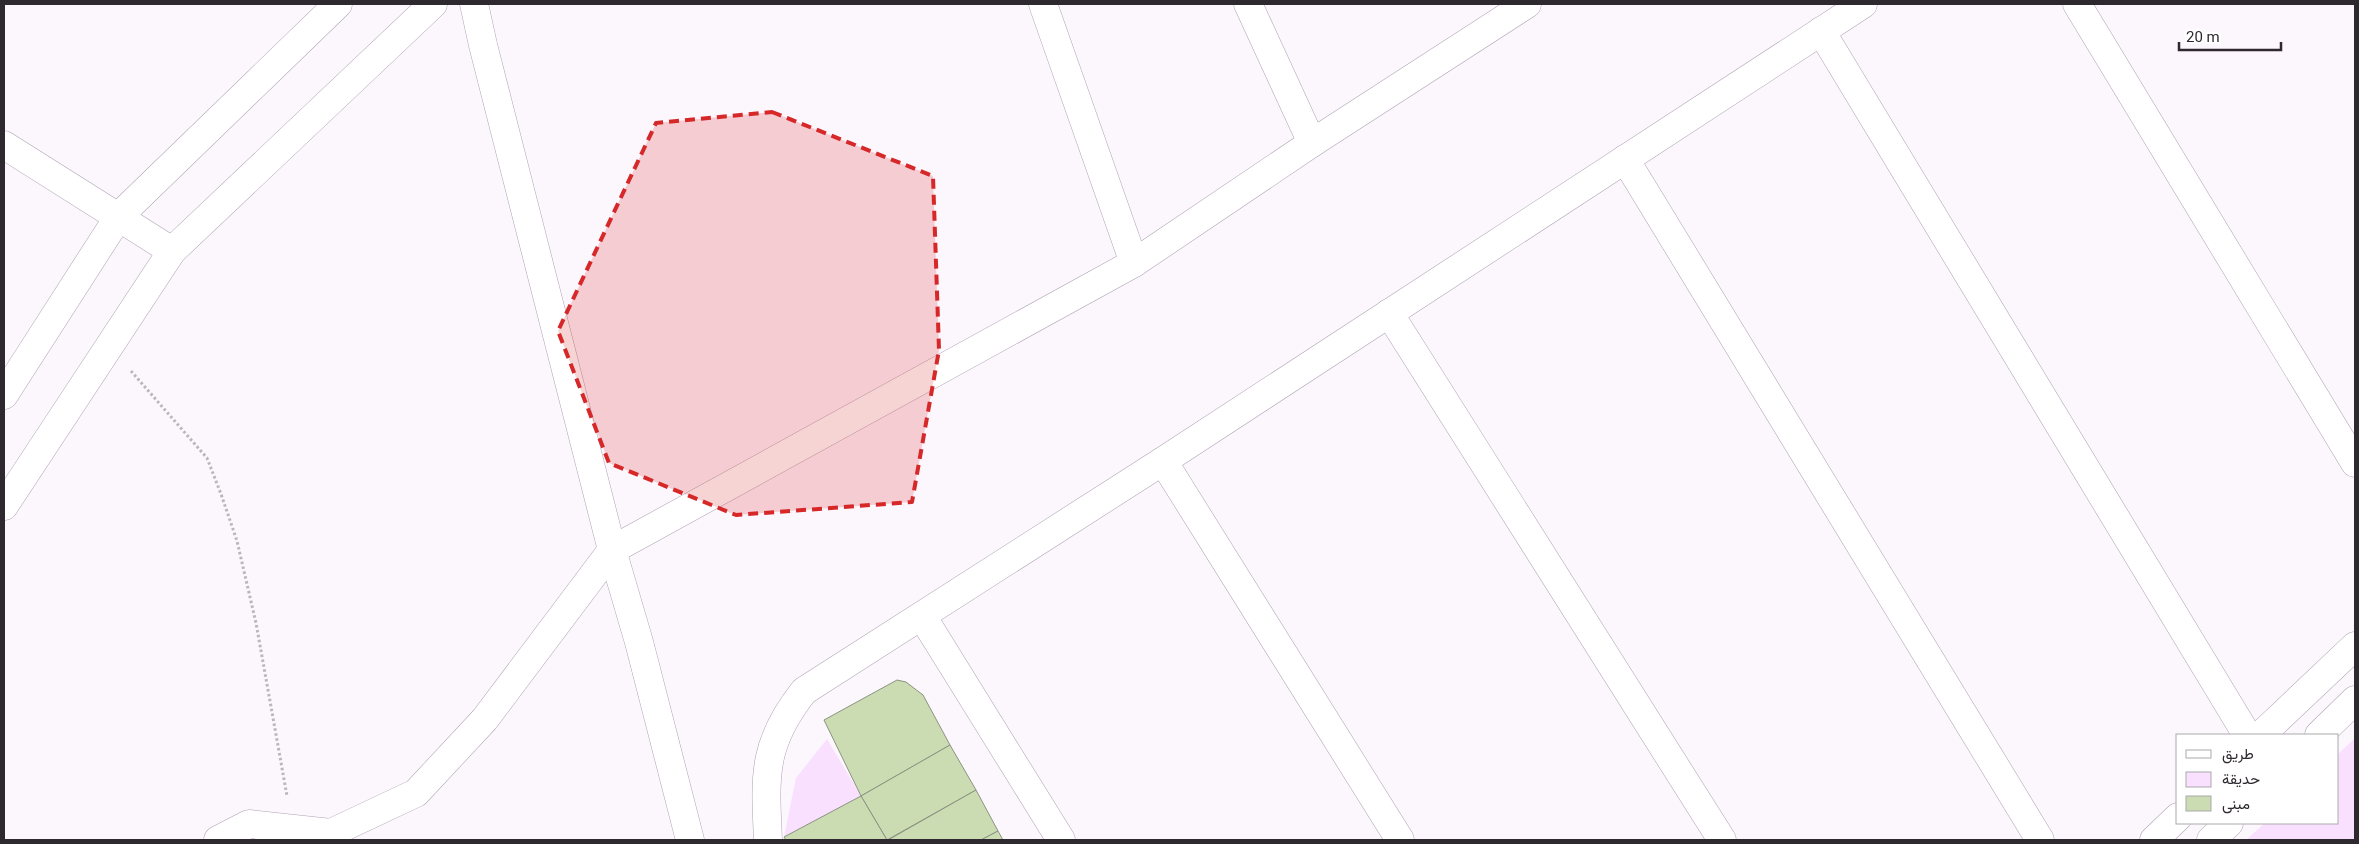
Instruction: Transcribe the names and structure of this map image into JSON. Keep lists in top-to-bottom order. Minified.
{"legend":["طريق","حديقة","مبنى"],"scale_bar":"20 m"}
